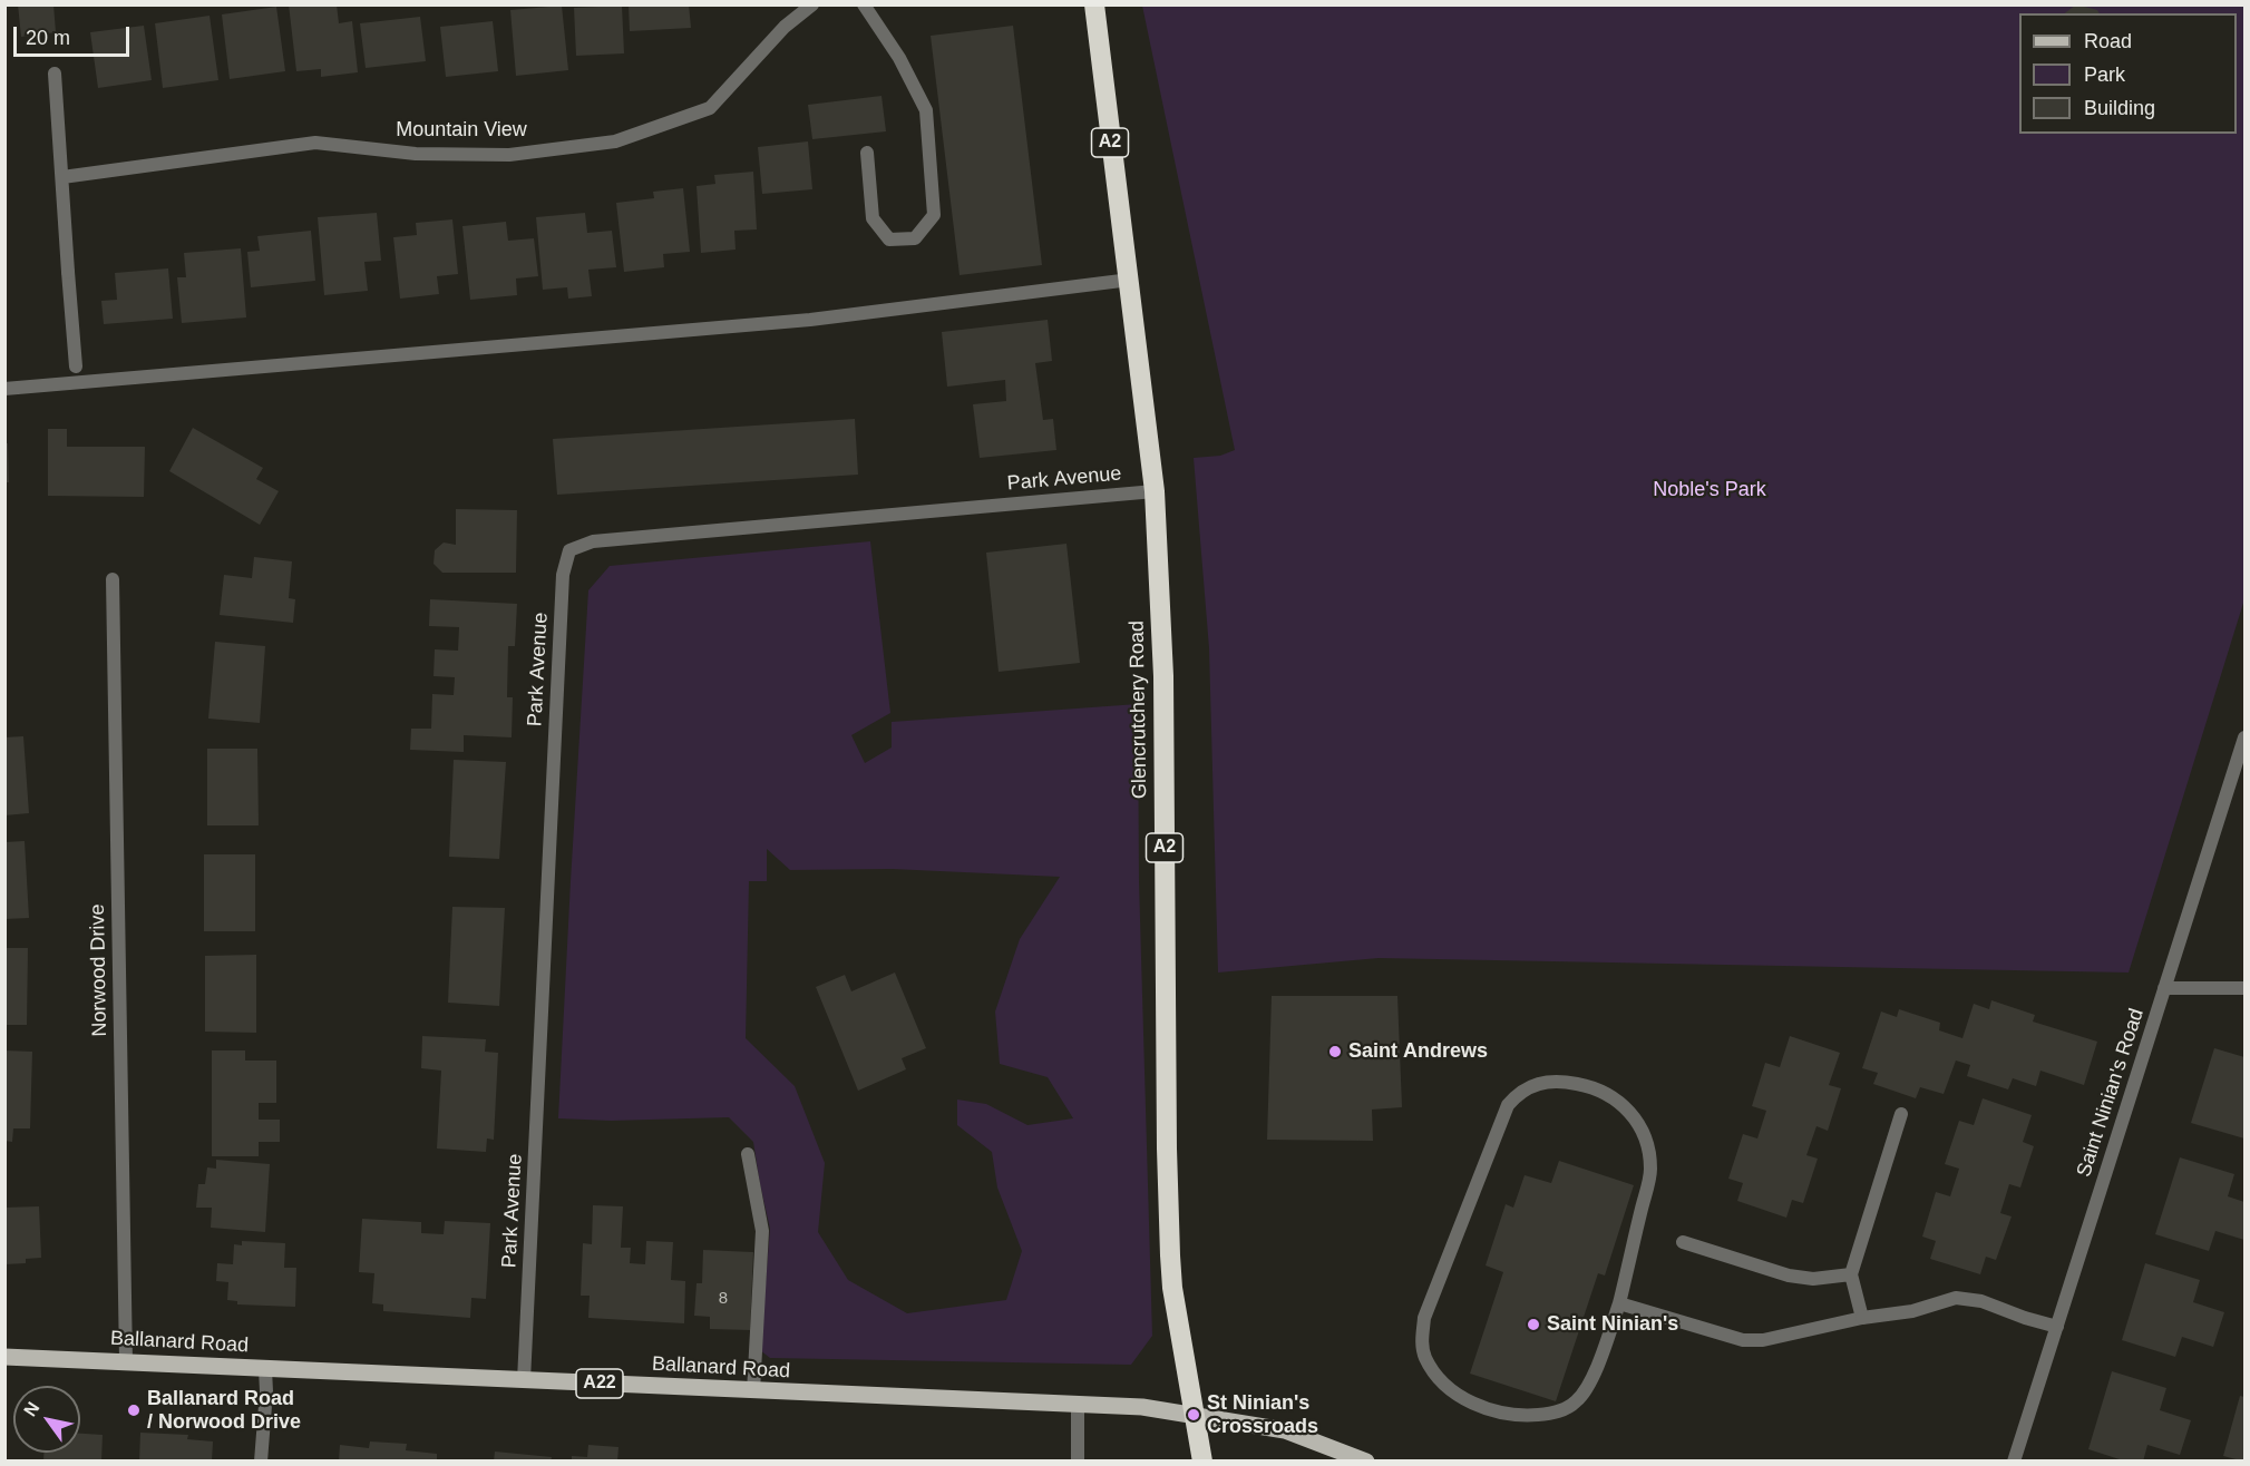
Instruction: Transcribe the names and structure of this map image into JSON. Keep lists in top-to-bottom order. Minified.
{"streets":{"highway":["A2","Glencrutchery Road"],"main road":["Ballanard Road","A22"],"street":["Mountain View","Park Avenue","Norwood Drive","Saint Ninian's Road"]},"crossings":[["A2","Glencrutchery Road"],["A2","Ballanard Road"],["A2","A22"],["Park Avenue","Glencrutchery Road"],["Park Avenue","Ballanard Road"],["Glencrutchery Road","Ballanard Road"],["Glencrutchery Road","A22"],["Norwood Drive","Ballanard Road"],["Ballanard Road","A22"]],"parks":["Noble's Park"],"places":["Saint Andrews","Saint Ninian's","Ballanard Road / Norwood Drive","St Ninian's Crossroads"],"house_numbers":["8"],"legend":["Road","Park","Building"],"scale_bar":"20 m","north":"top left"}
